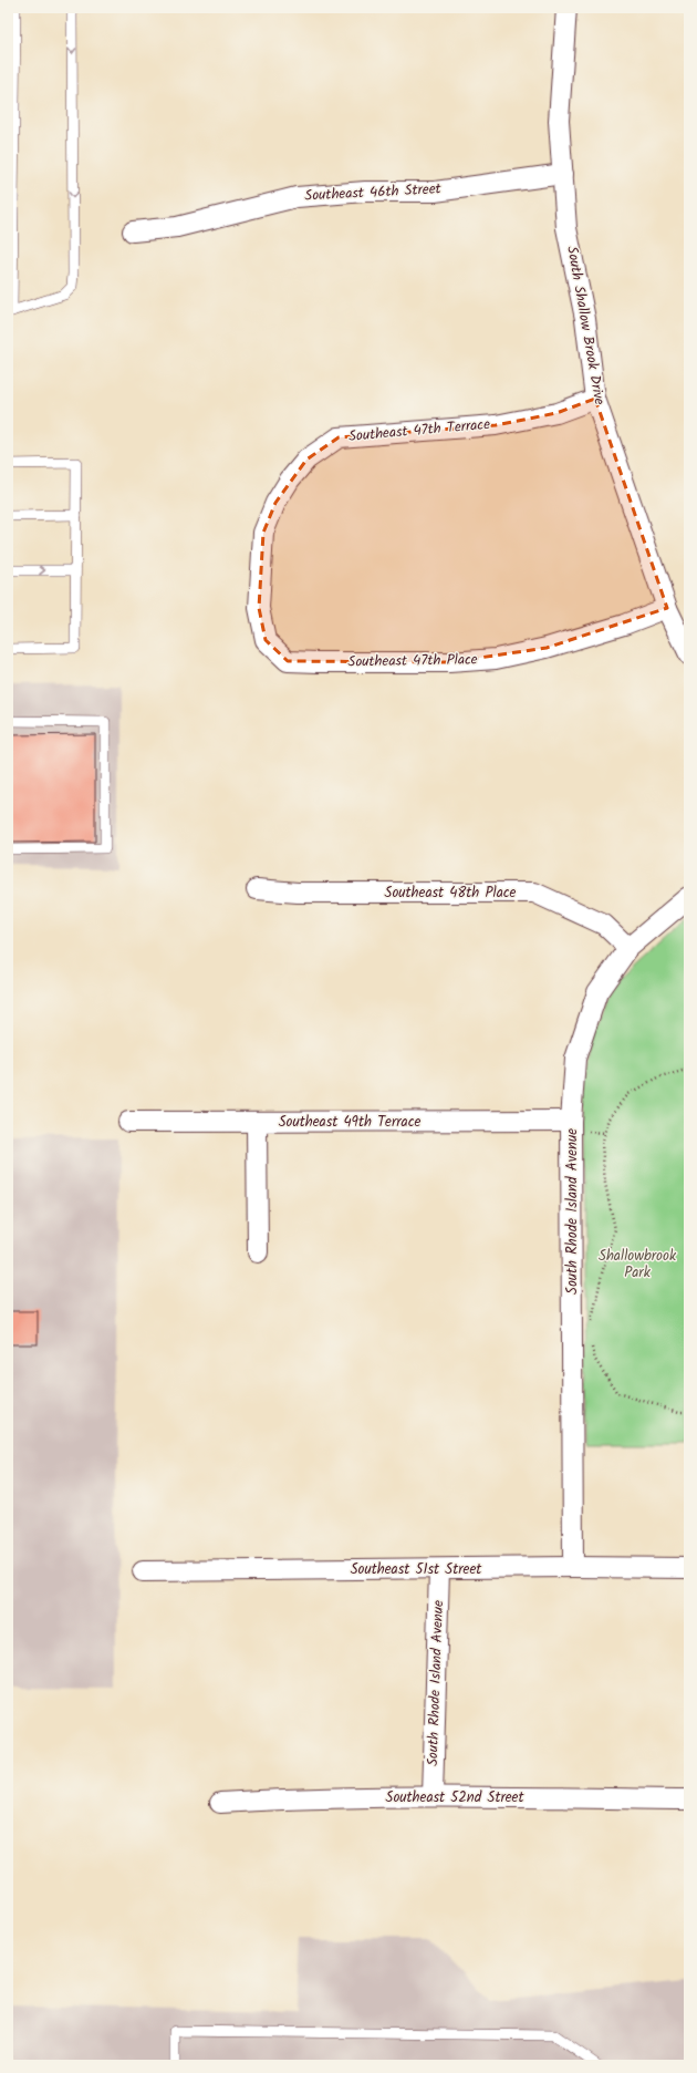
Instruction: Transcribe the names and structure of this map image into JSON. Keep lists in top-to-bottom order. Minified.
{"streets":{"street":["Southeast 46th Street","South Shallow Brook Drive","Southeast 47th Terrace","Southeast 47th Place","Southeast 48th Place","Southeast 49th Terrace","South Rhode Island Avenue","Southeast 51st Street","Southeast 52nd Street"]},"crossings":[["Southeast 46th Street","South Shallow Brook Drive"],["South Shallow Brook Drive","Southeast 47th Terrace"],["South Shallow Brook Drive","Southeast 47th Place"],["Southeast 47th Terrace","Southeast 47th Place"],["Southeast 48th Place","South Rhode Island Avenue"],["Southeast 49th Terrace","South Rhode Island Avenue"],["South Rhode Island Avenue","Southeast 51st Street"],["South Rhode Island Avenue","Southeast 52nd Street"]],"parks":["Shallowbrook Park"]}
